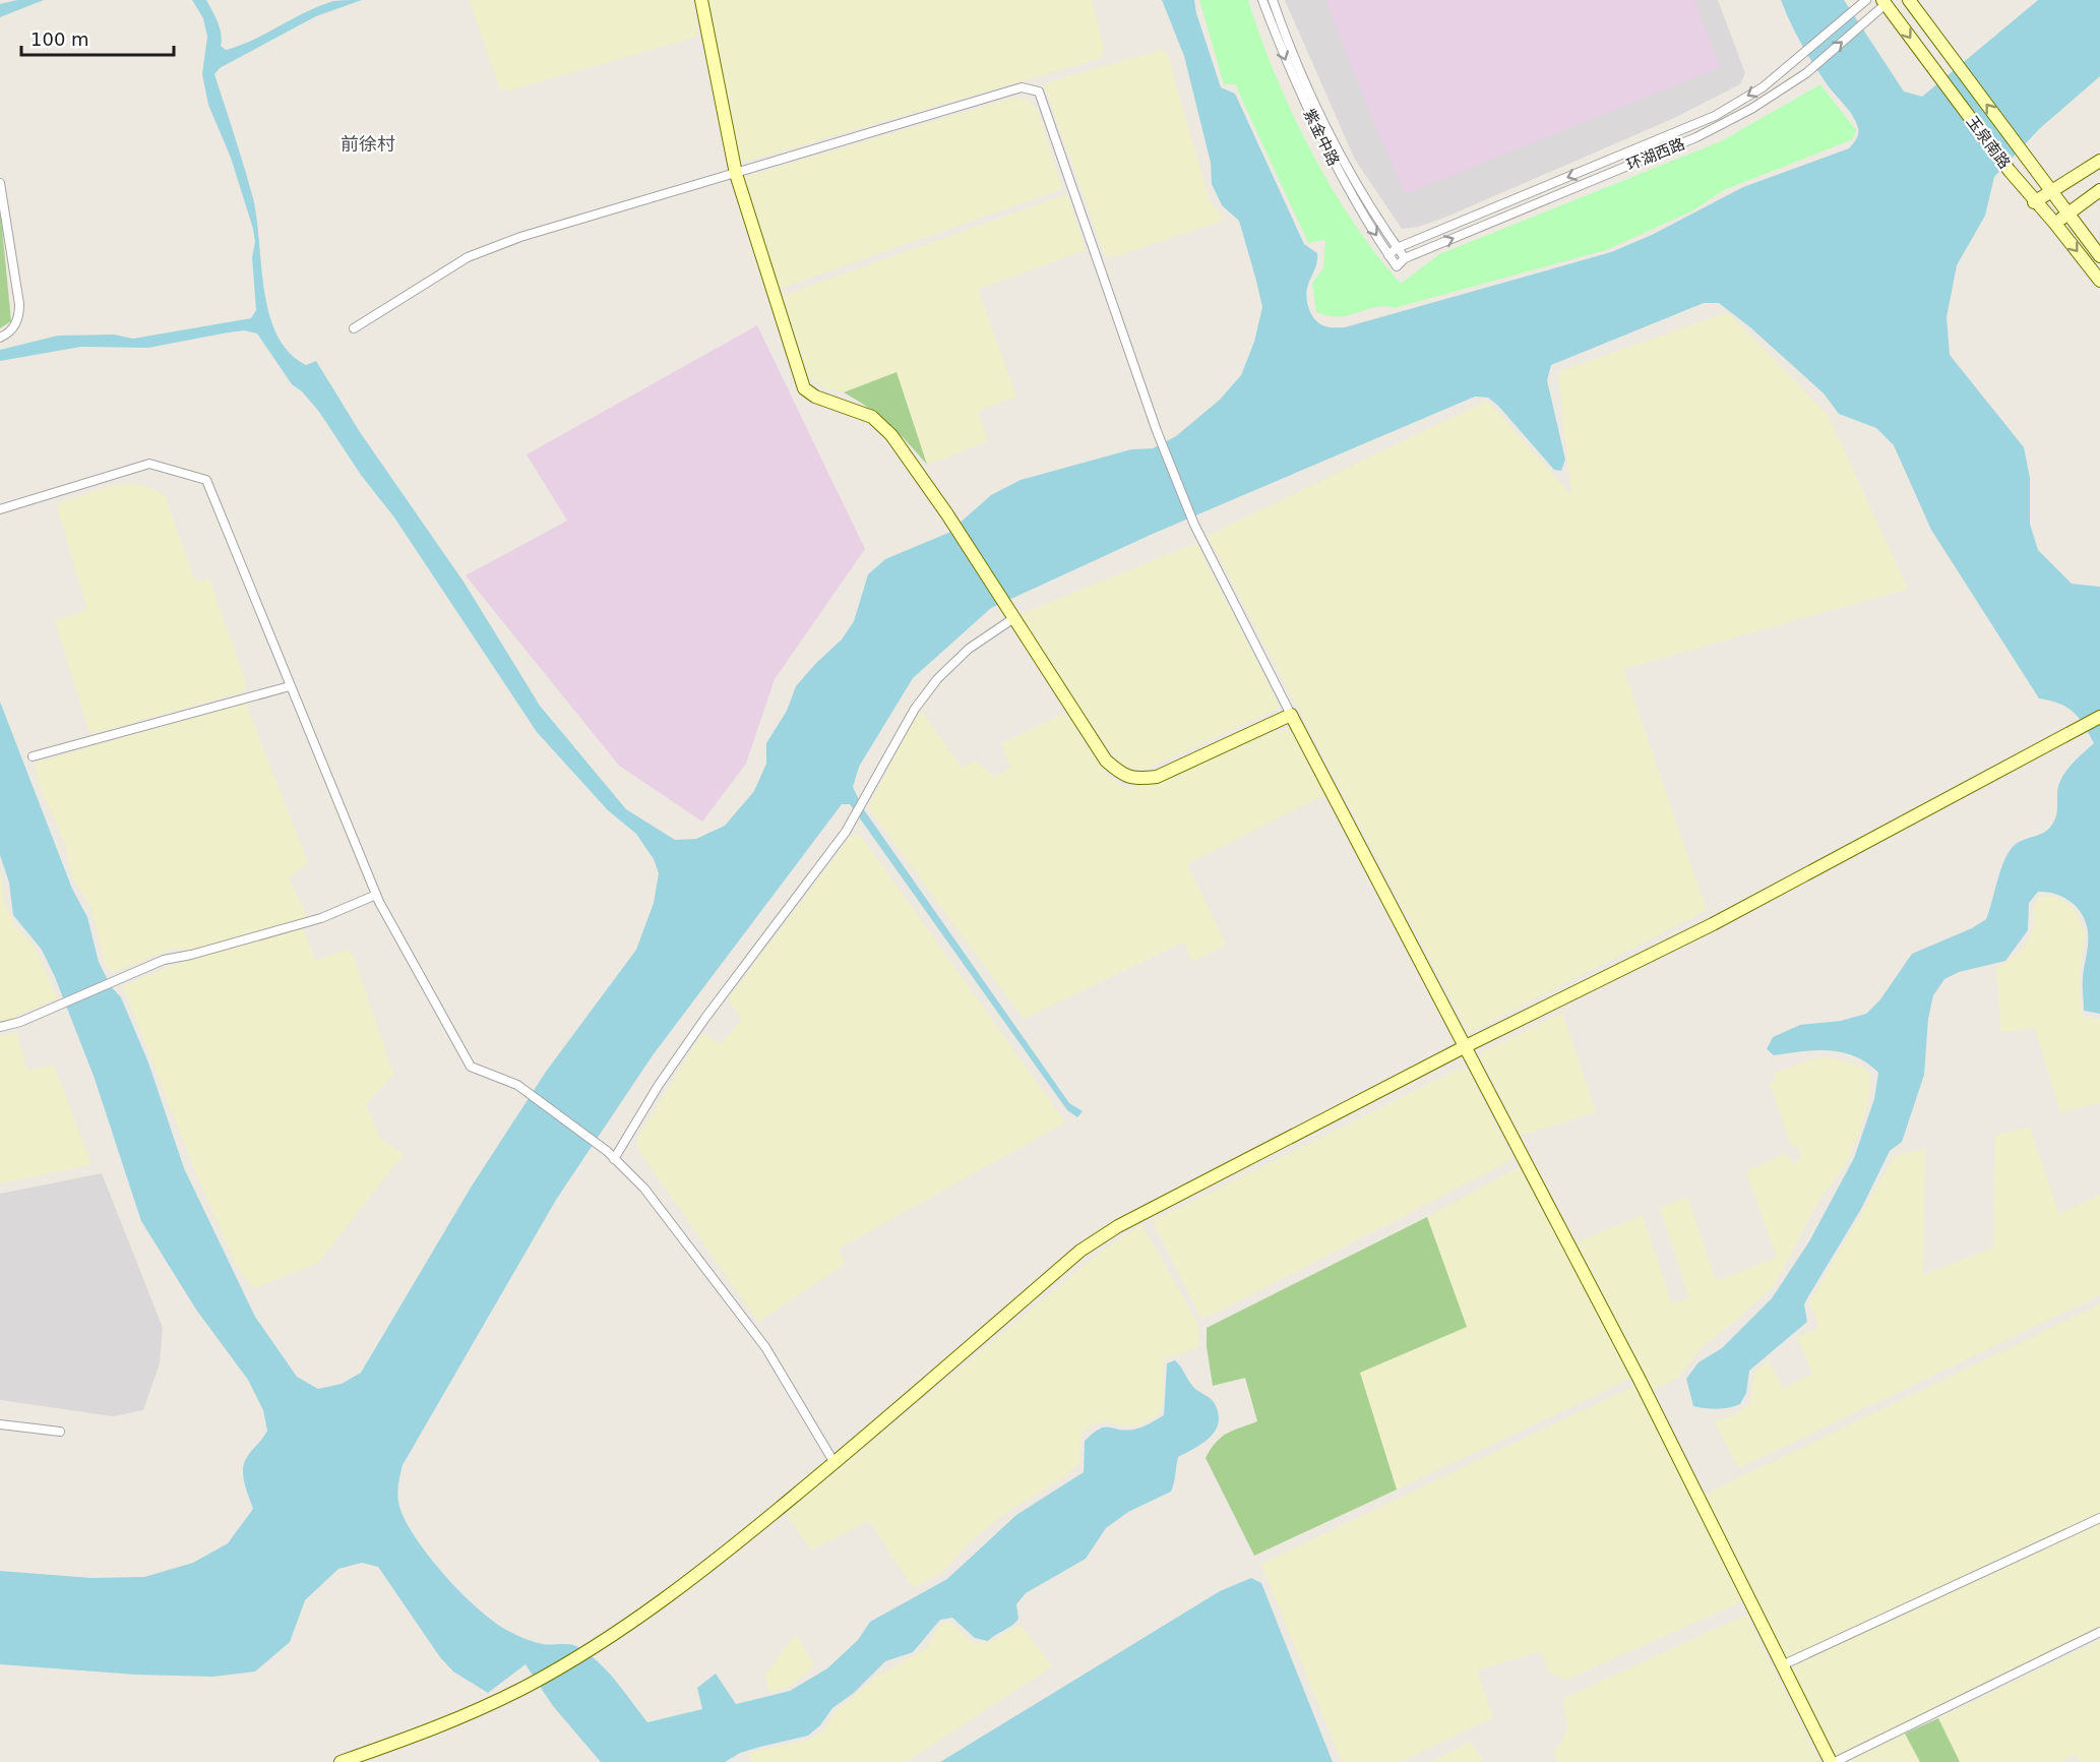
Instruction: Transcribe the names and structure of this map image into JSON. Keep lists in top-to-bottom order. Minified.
{"streets":{"street":["紫金中路","玉泉南路","环湖西路"]},"crossings":[["紫金中路","环湖西路"],["玉泉南路","环湖西路"]],"districts":["前徐村"],"scale_bar":"100 m"}
